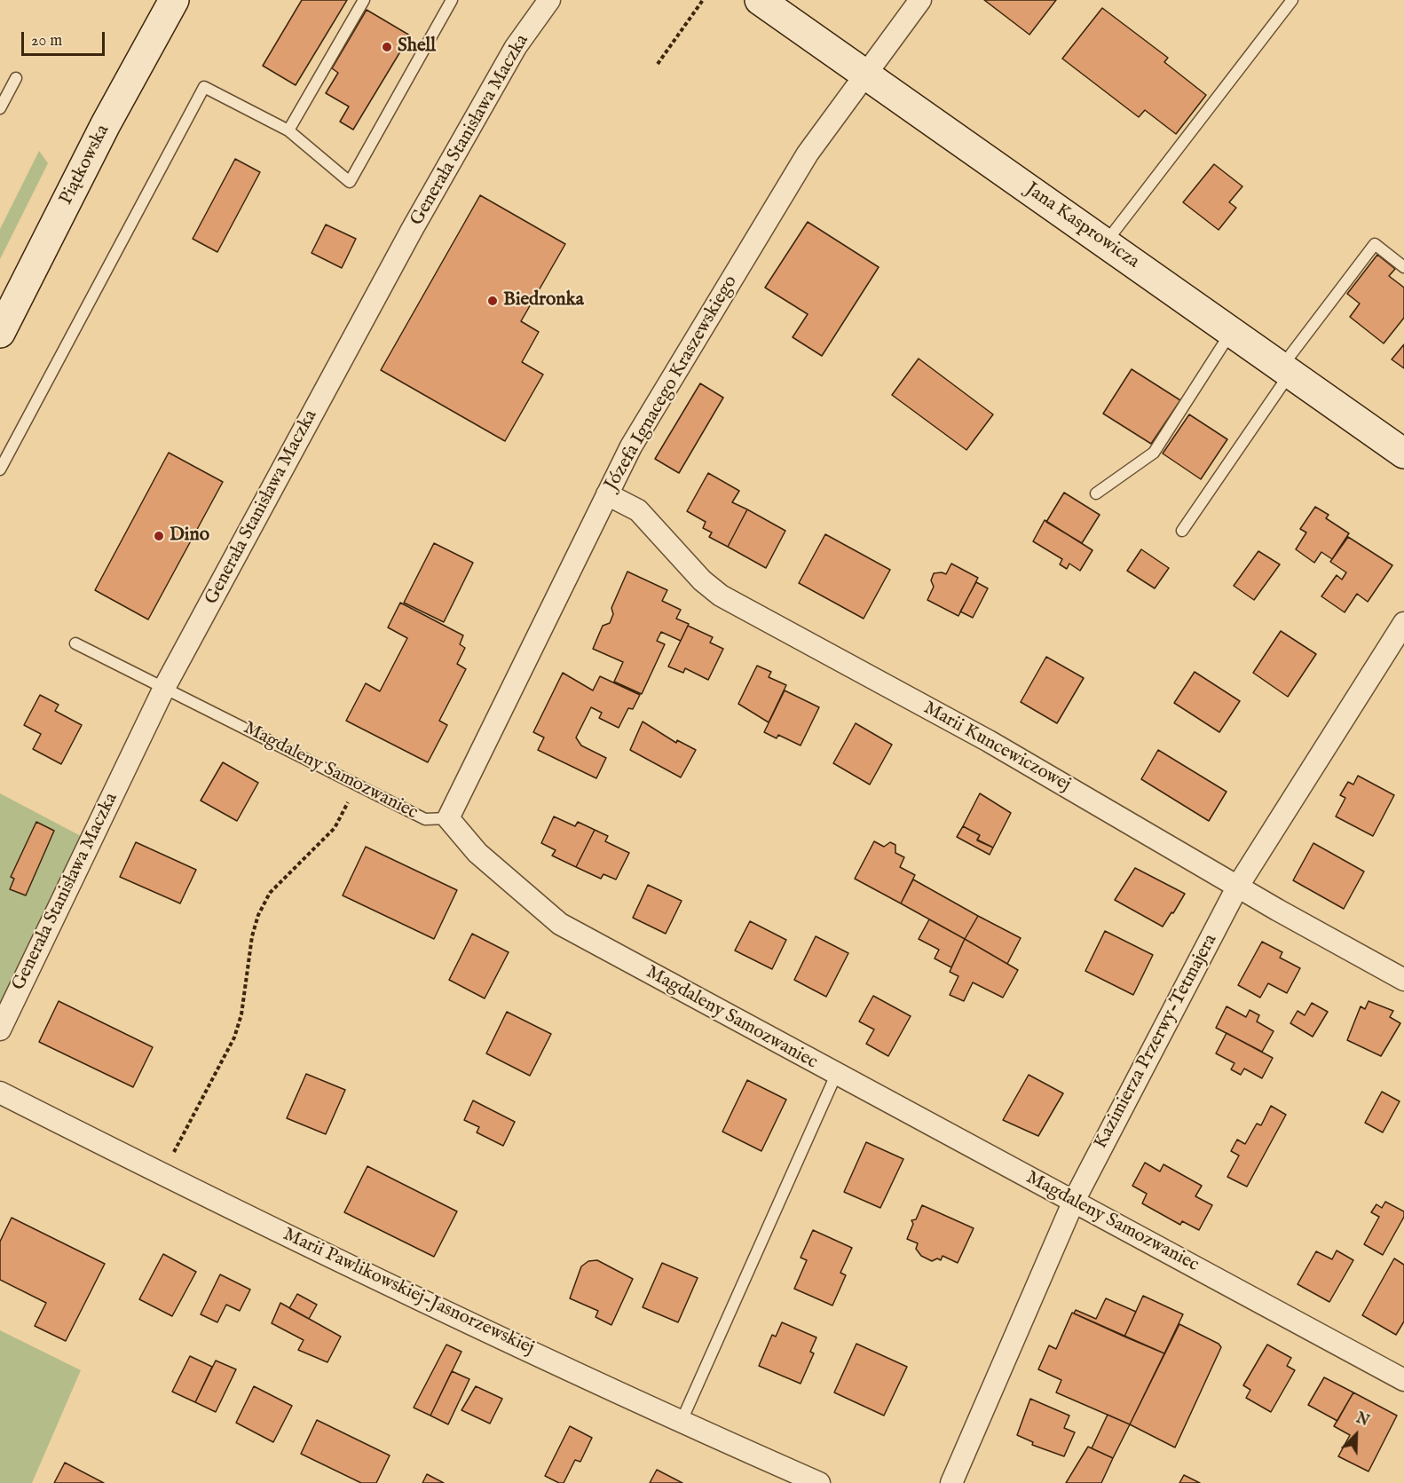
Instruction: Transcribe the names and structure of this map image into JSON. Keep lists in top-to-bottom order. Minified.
{"streets":{"street":["Generała Stanisława Maczka","Piątkowska","Jana Kasprowicza","Józefa Ignacego Kraszewskiego","Marii Kuncewiczowej","Magdaleny Samozwaniec","Kazimierza Przerwy-Tetmajera","Marii Pawlikowskiej-Jasnorzewskiej"]},"crossings":[["Generała Stanisława Maczka","Magdaleny Samozwaniec"],["Jana Kasprowicza","Józefa Ignacego Kraszewskiego"],["Józefa Ignacego Kraszewskiego","Marii Kuncewiczowej"],["Józefa Ignacego Kraszewskiego","Magdaleny Samozwaniec"],["Marii Kuncewiczowej","Kazimierza Przerwy-Tetmajera"],["Magdaleny Samozwaniec","Kazimierza Przerwy-Tetmajera"]],"places":["Shell","Biedronka","Dino"],"scale_bar":"20 m","north":"top right"}
